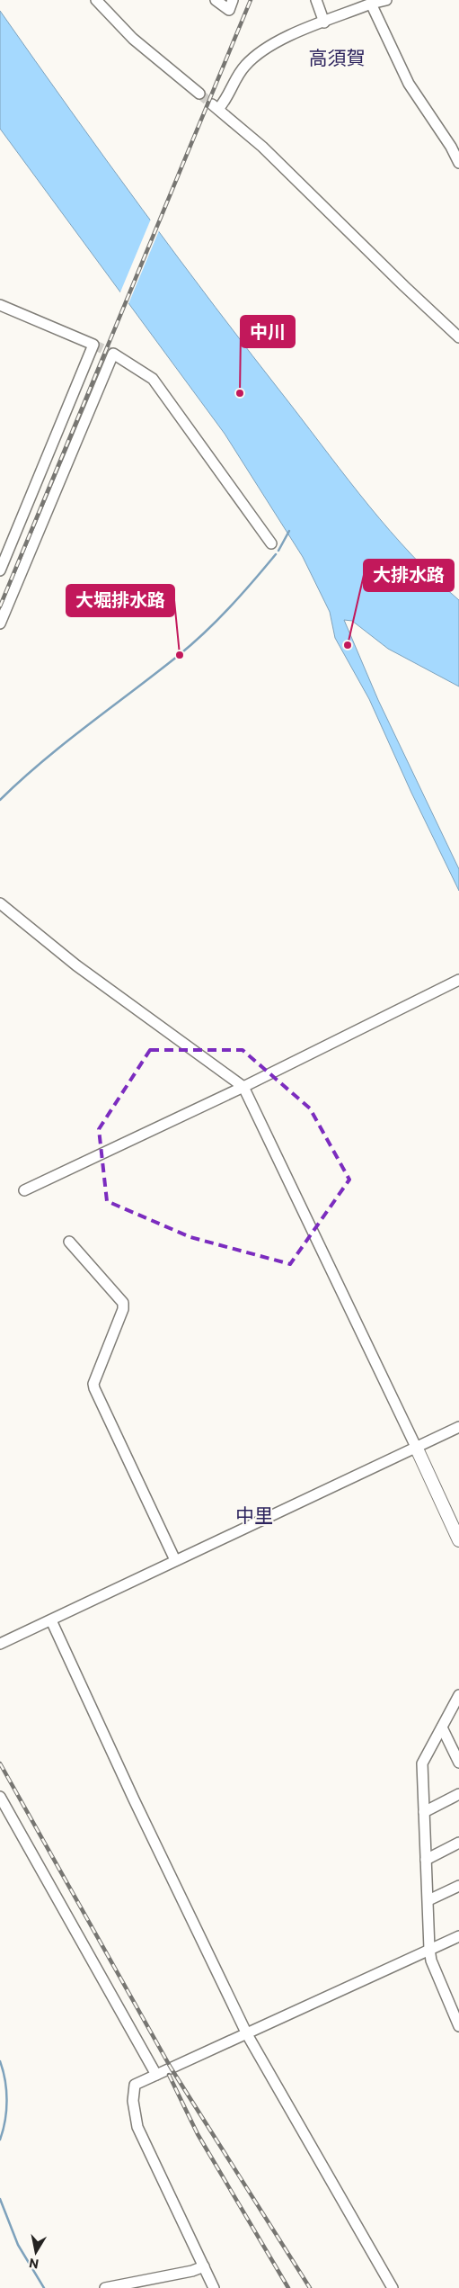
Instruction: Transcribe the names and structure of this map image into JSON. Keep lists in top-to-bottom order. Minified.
{"districts":["高須賀","中里"],"places":["中川","大排水路","大堀排水路"],"north":"bottom"}
